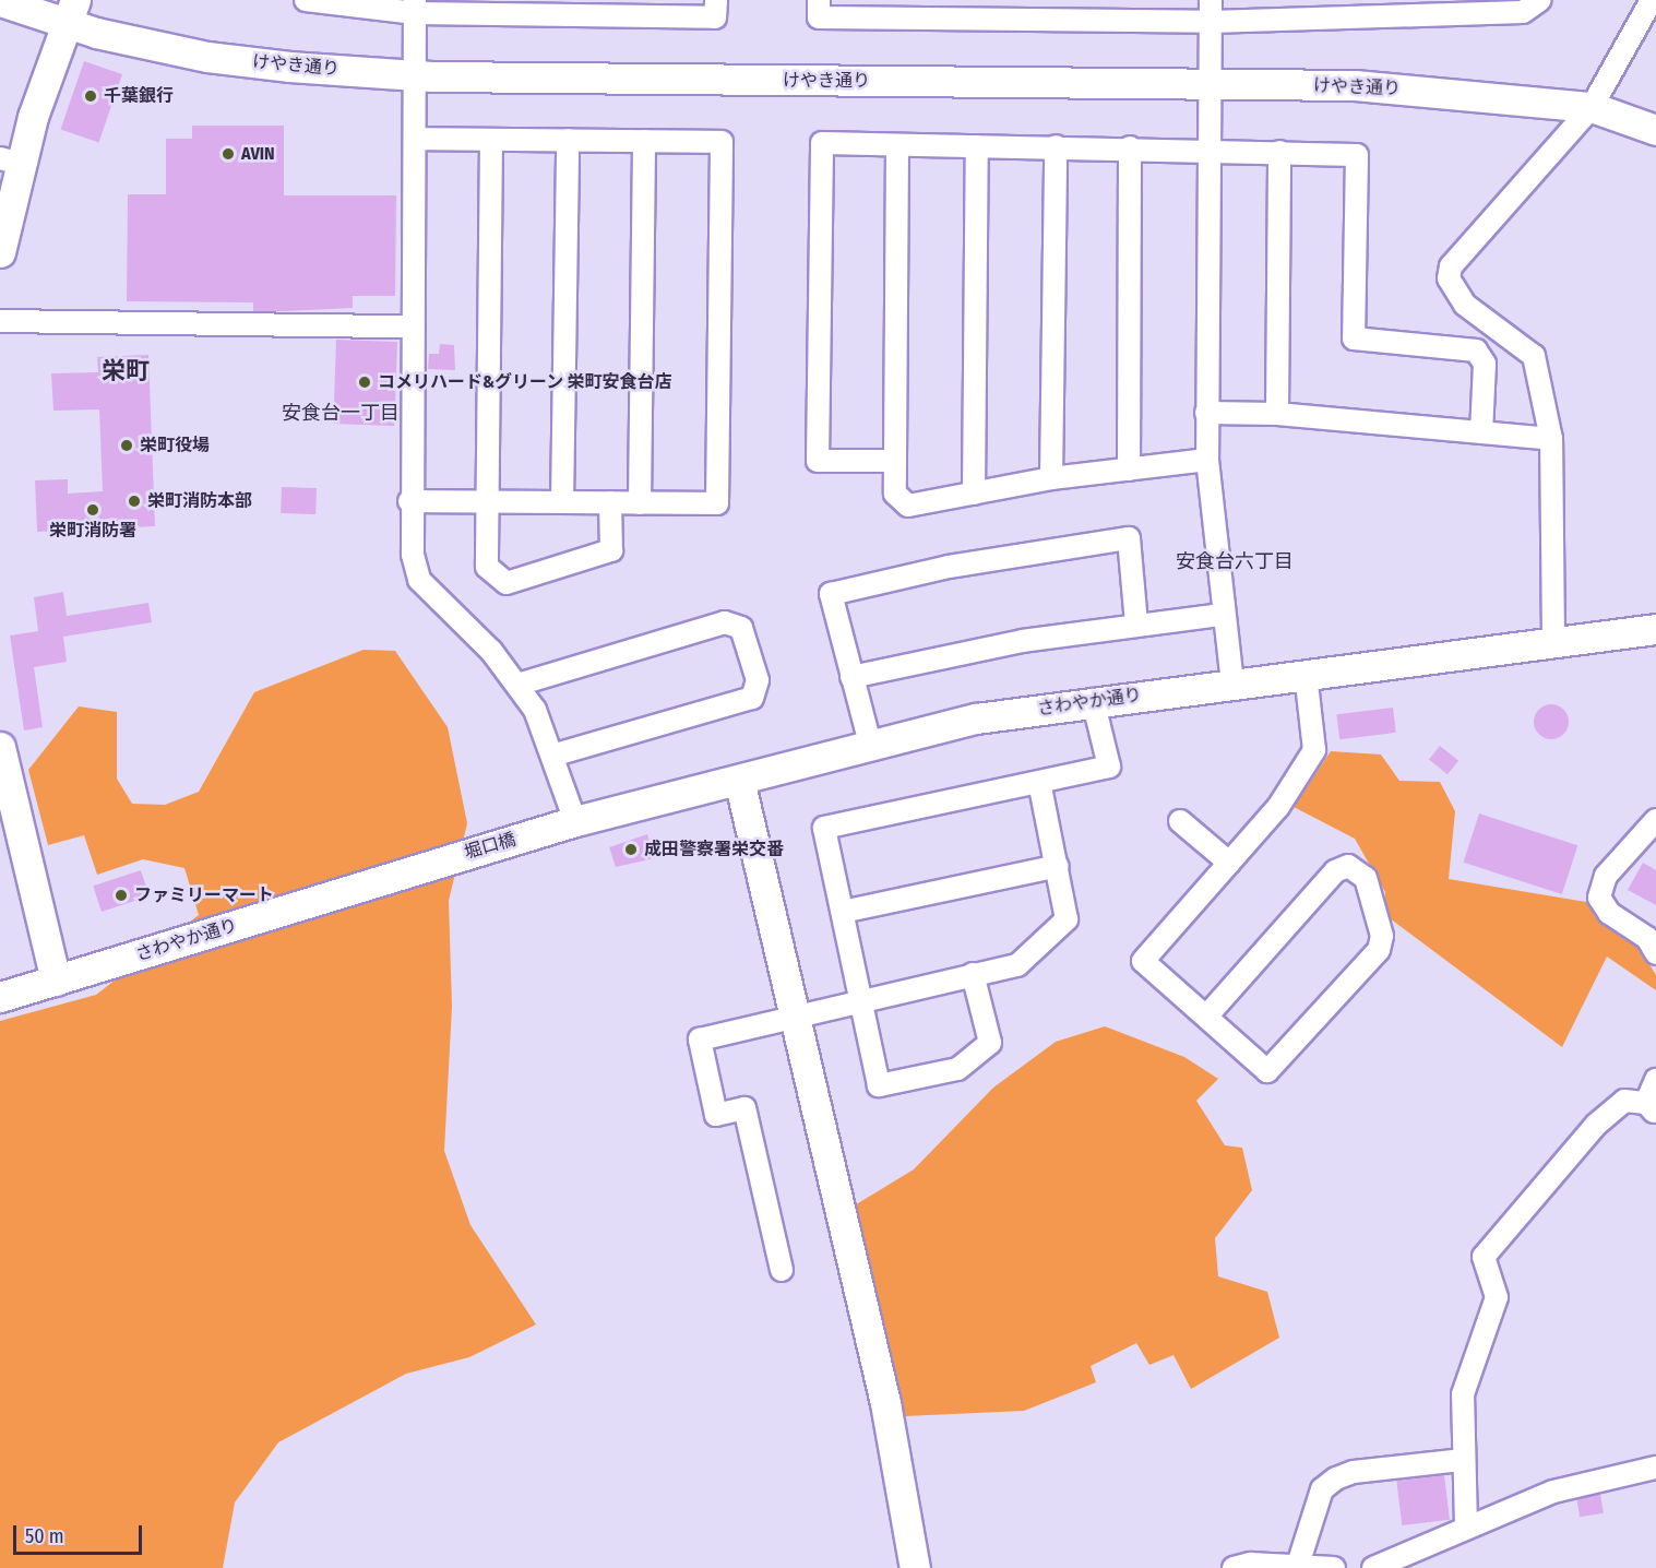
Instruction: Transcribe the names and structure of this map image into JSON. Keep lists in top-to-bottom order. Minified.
{"streets":{"street":["けやき通り","さわやか通り","堀口橋"]},"crossings":[["さわやか通り","堀口橋"]],"districts":["栄町","安食台一丁目","安食台六丁目"],"places":["千葉銀行","AVIN","コメリハード&グリーン 栄町安食台店","栄町役場","栄町消防本部","栄町消防署","成田警察署栄交番","ファミリーマート"],"scale_bar":"50 m"}
